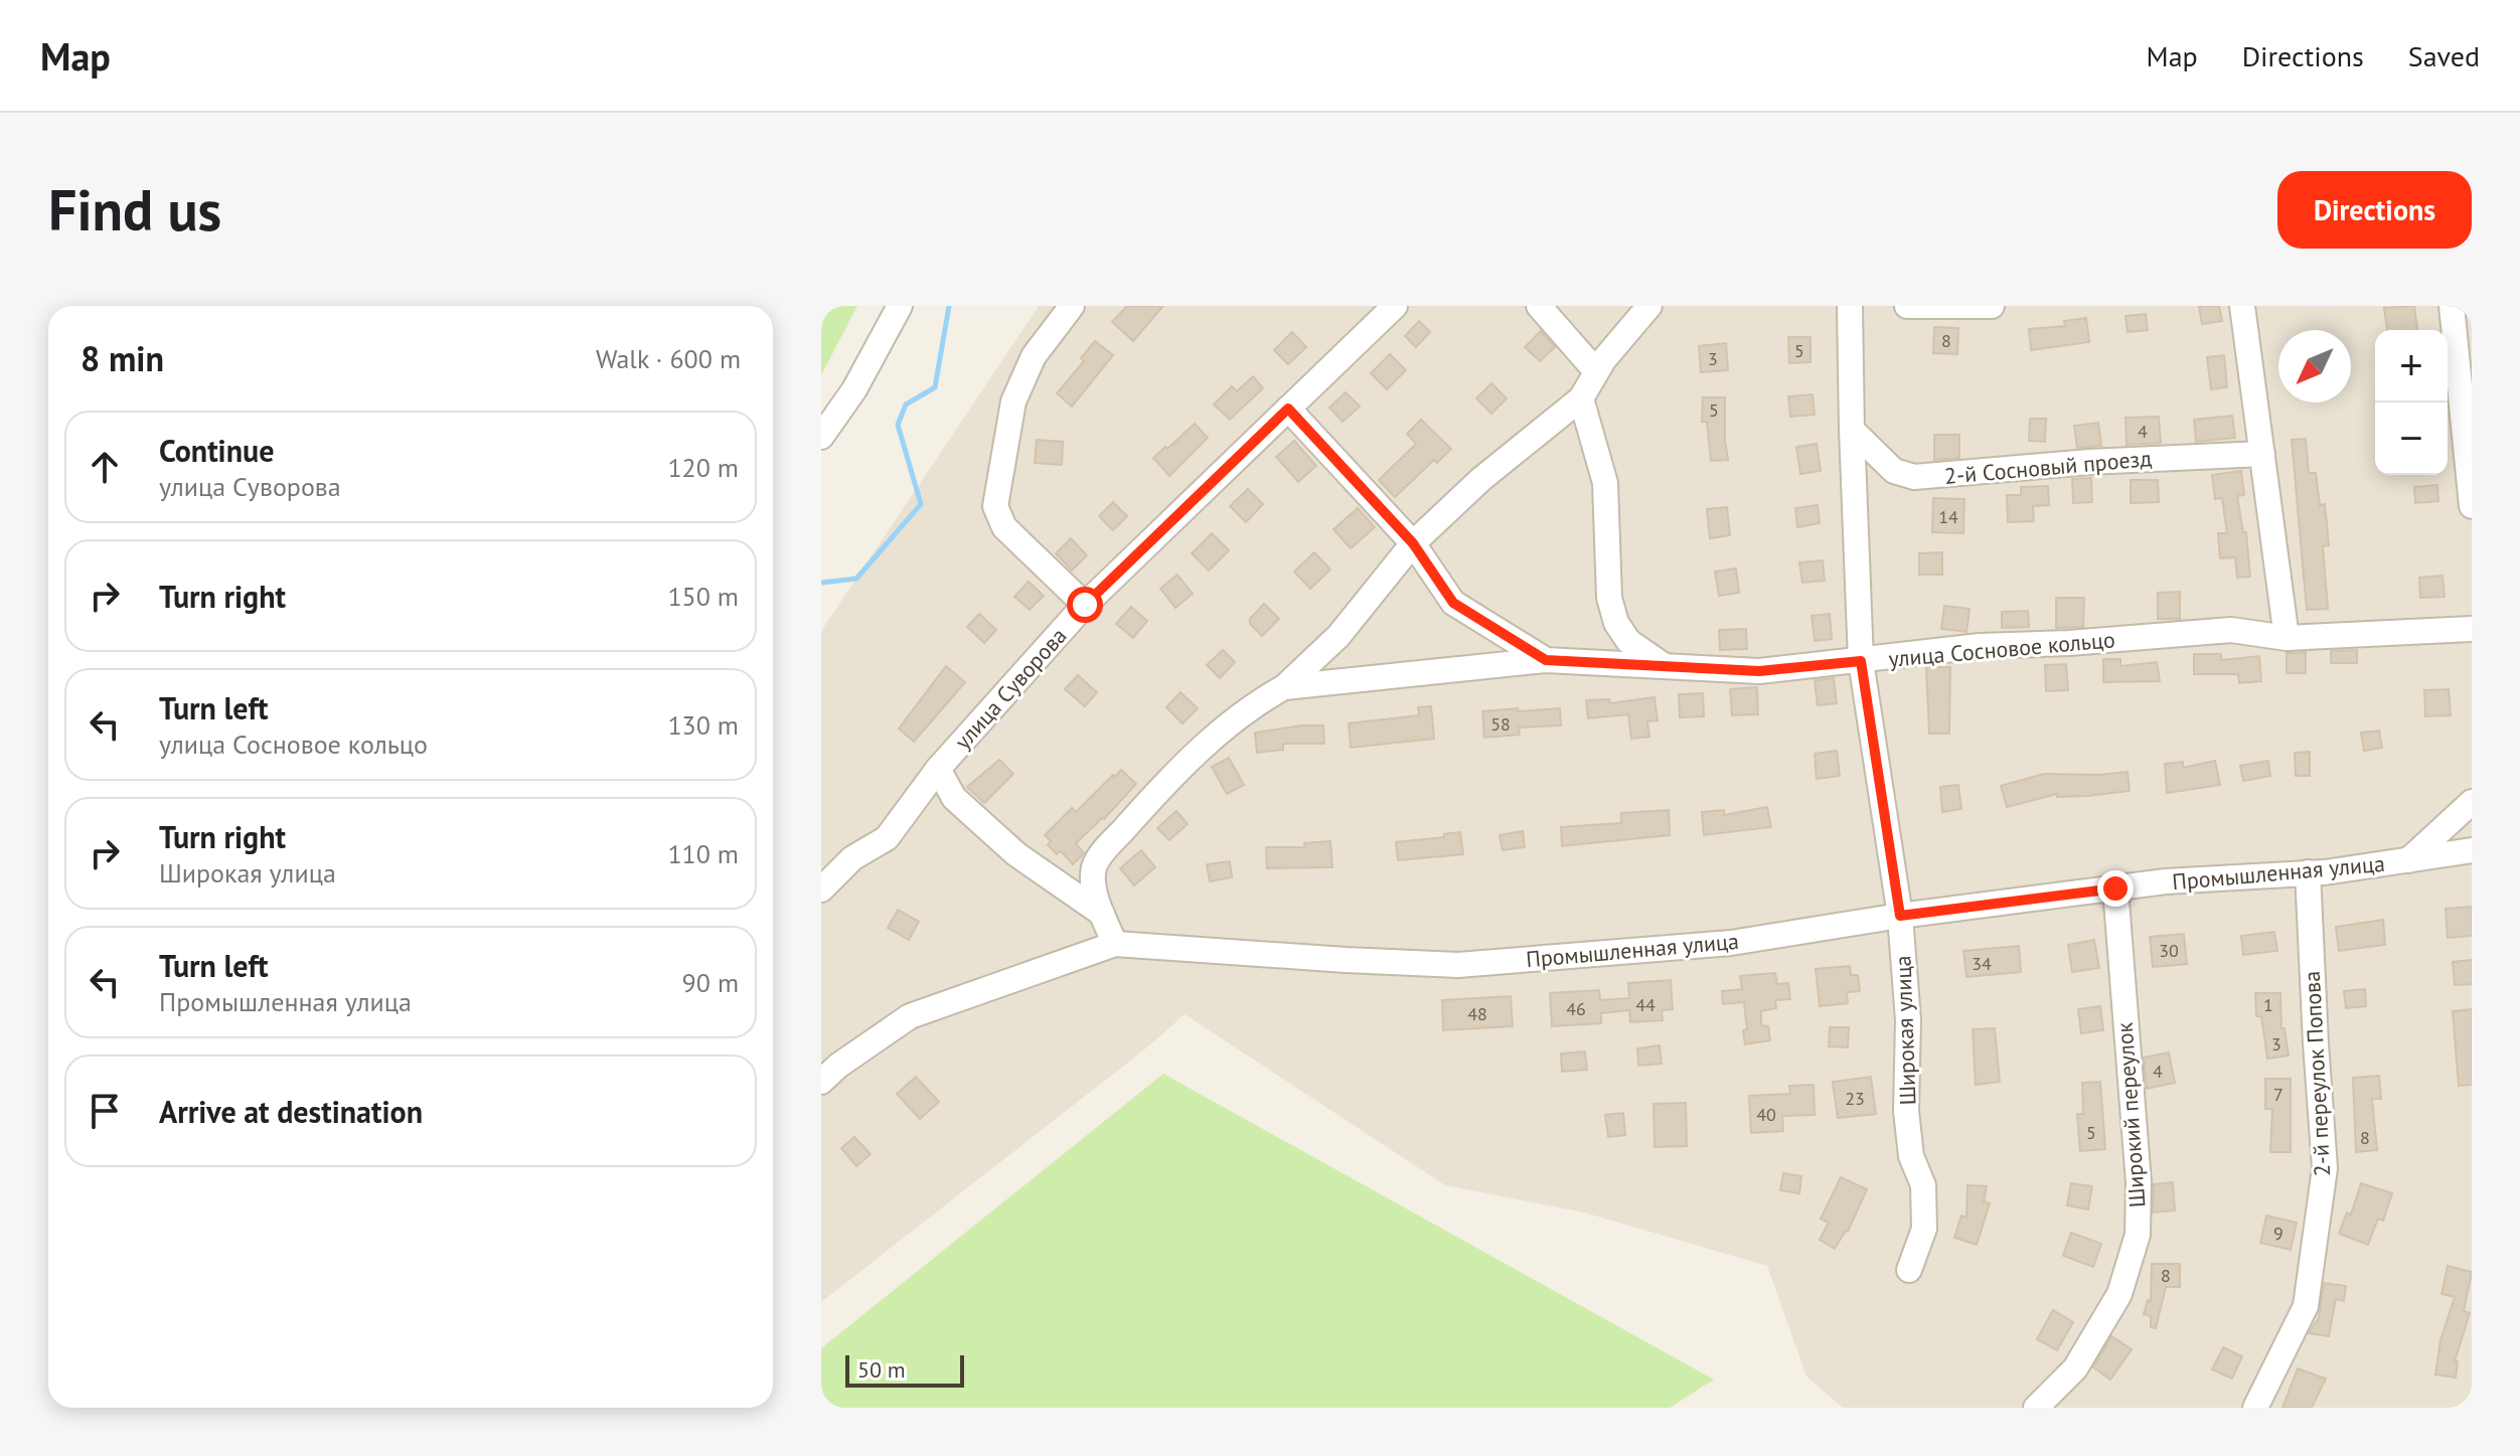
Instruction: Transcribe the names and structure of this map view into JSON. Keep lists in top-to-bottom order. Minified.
{"streets":{"street":["2-й Сосновый проезд","улица Сосновое кольцо","улица Суворова","Промышленная улица","Широкая улица","2-й переулок Попова","Широкий переулок"]},"crossings":[["2-й Сосновый проезд","Широкая улица"],["улица Сосновое кольцо","улица Суворова"],["улица Сосновое кольцо","Промышленная улица"],["улица Сосновое кольцо","Широкая улица"],["Промышленная улица","Широкая улица"],["Промышленная улица","2-й переулок Попова"],["Промышленная улица","Широкий переулок"]],"house_numbers":["8","5","3","5","4","14","58","30","34","44","1","46","48","3","4","7","23","40","5","8","9","8"],"scale_bar":"50 m","north":"bottom left","page":{"header":"Map","nav":["Map","Directions","Saved"],"buttons":"Directions","title":"Find us","heading":["8 min","Walk · 600 m"],"map_buttons":["+","−"],"list":[["Continue","улица Суворова","120 m"],["Turn right","150 m"],["Turn left","улица Сосновое кольцо","130 m"],["Turn right","Широкая улица","110 m"],["Turn left","Промышленная улица","90 m"],"Arrive at destination"],"scale":"50 m"}}
